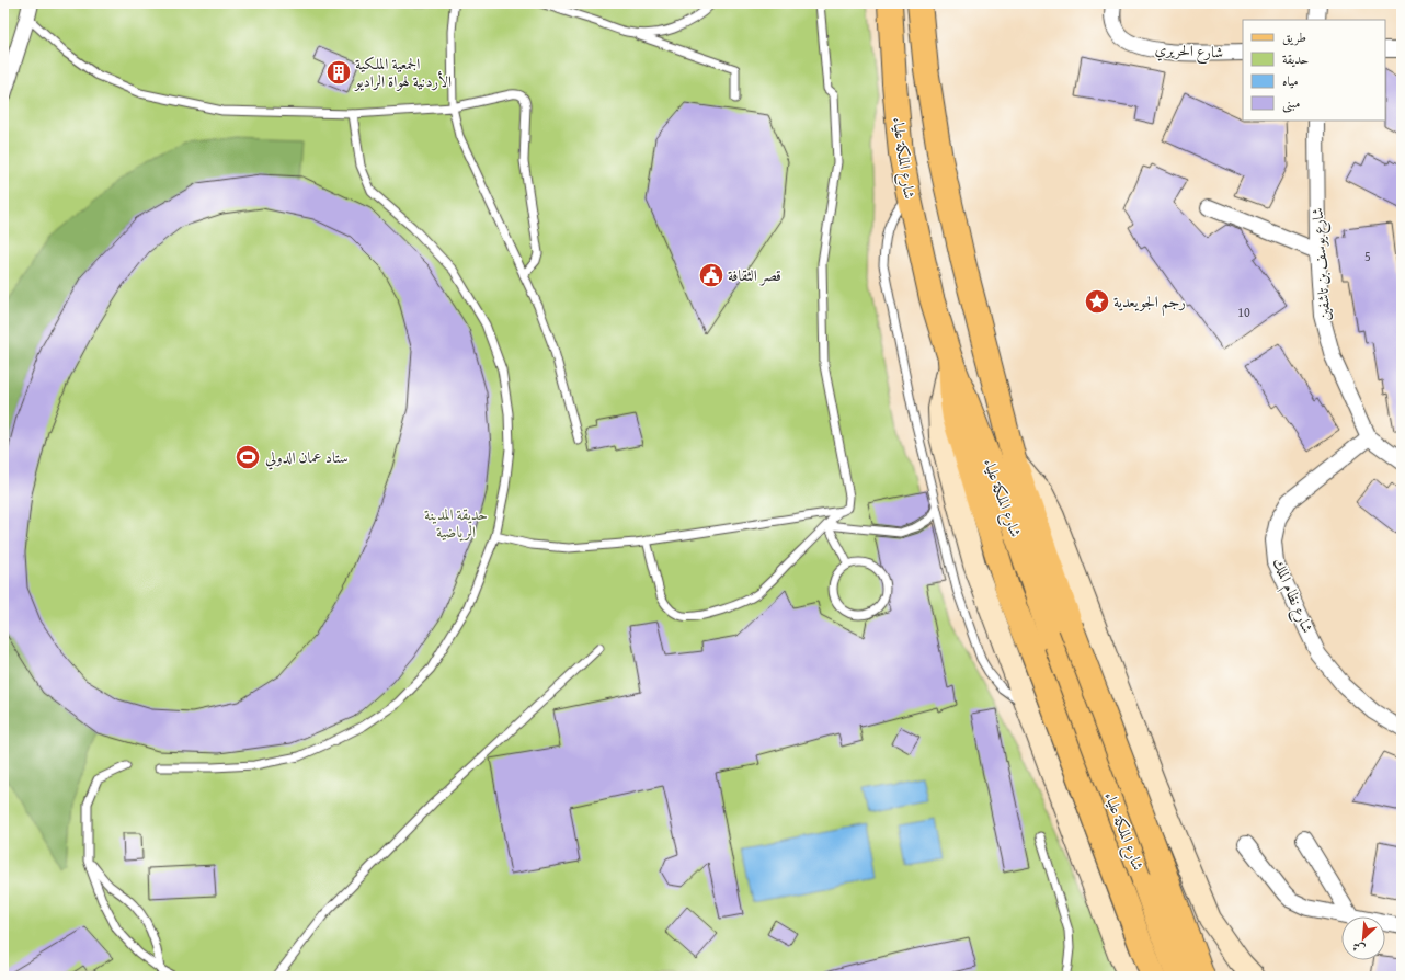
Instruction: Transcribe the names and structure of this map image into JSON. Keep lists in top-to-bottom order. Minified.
{"streets":{"main road":["شارع الملكة علياء"],"street":["شارع الحريري","شارع يوسف بن تاشفين","شارع نظام الملك"]},"crossings":[["شارع يوسف بن تاشفين","شارع نظام الملك"]],"parks":["حديقة المدينة الرياضية"],"places":{"building":["الجمعية الملكية الأردنية لهواة الراديو"],"public building":["قصر الثقافة"],"place":["رجم الجويعدية"],"sports":["ستاد عمان الدولي"]},"house_numbers":["5","10"],"legend":["طريق","حديقة","مياه","مبنى"],"north":"bottom left"}
